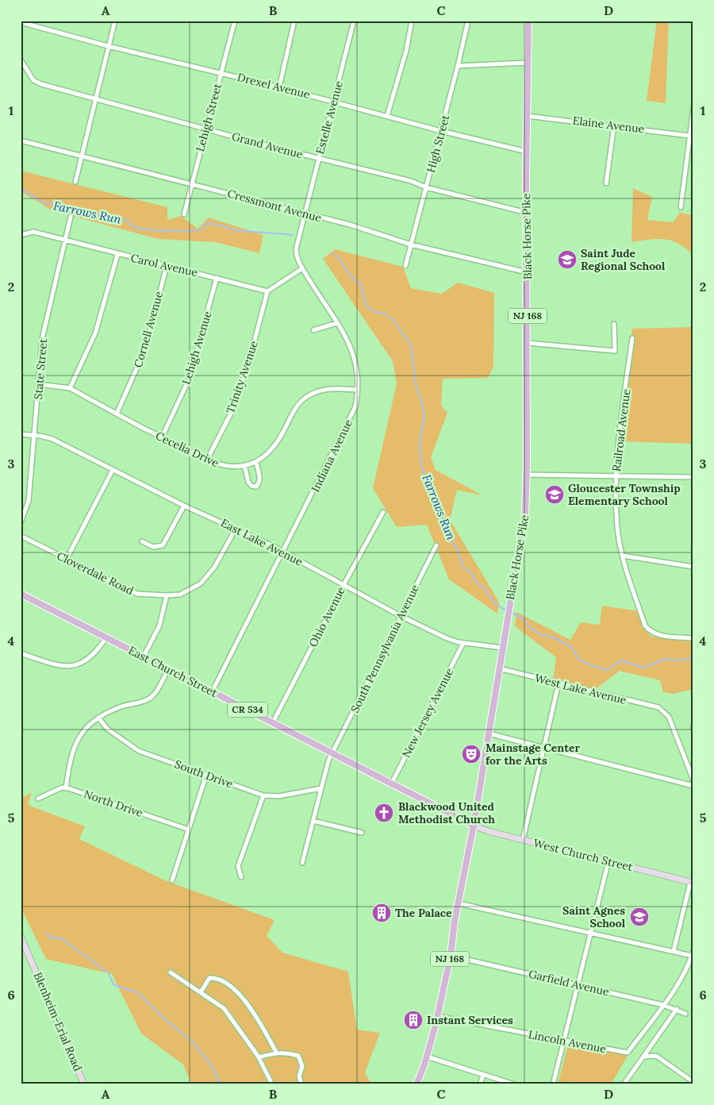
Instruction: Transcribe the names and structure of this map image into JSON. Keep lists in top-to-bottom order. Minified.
{"streets":{"main road":["Black Horse Pike","NJ 168","East Church Street","CR 534","West Church Street","Blenheim-Erial Road"],"street":["Drexel Avenue","Lehigh Street","Estelle Avenue","Elaine Avenue","High Street","Grand Avenue","Cressmont Avenue","Carol Avenue","Cornell Avenue","Lehigh Avenue","State Street","Trinity Avenue","Railroad Avenue","Cecelia Drive","Indiana Avenue","East Lake Avenue","Cloverdale Road","Ohio Avenue","South Pennsylvania Avenue","West Lake Avenue","New Jersey Avenue","South Drive","North Drive","Garfield Avenue","Lincoln Avenue"]},"crossings":[["Drexel Avenue","Lehigh Street"],["Drexel Avenue","Estelle Avenue"],["Drexel Avenue","High Street"],["Drexel Avenue","Black Horse Pike"],["Lehigh Street","Grand Avenue"],["Lehigh Street","Cressmont Avenue"],["Estelle Avenue","Grand Avenue"],["Estelle Avenue","Cressmont Avenue"],["Estelle Avenue","Indiana Avenue"],["Elaine Avenue","Black Horse Pike"],["High Street","Grand Avenue"],["High Street","Cressmont Avenue"],["Grand Avenue","Black Horse Pike"],["Cressmont Avenue","Black Horse Pike"],["Cressmont Avenue","Indiana Avenue"],["Black Horse Pike","East Lake Avenue"],["Black Horse Pike","East Church Street"],["Black Horse Pike","West Lake Avenue"],["Black Horse Pike","West Church Street"],["Black Horse Pike","Garfield Avenue"],["Black Horse Pike","Lincoln Avenue"],["Carol Avenue","Cornell Avenue"],["Carol Avenue","Lehigh Avenue"],["Carol Avenue","State Street"],["Carol Avenue","Trinity Avenue"],["Cornell Avenue","Cecelia Drive"],["Lehigh Avenue","Cecelia Drive"],["State Street","Cecelia Drive"],["State Street","East Lake Avenue"],["Trinity Avenue","Cecelia Drive"],["Cecelia Drive","Indiana Avenue"],["Indiana Avenue","East Lake Avenue"],["Indiana Avenue","East Church Street"],["East Lake Avenue","Cloverdale Road"],["East Lake Avenue","Ohio Avenue"],["East Lake Avenue","South Pennsylvania Avenue"],["East Lake Avenue","New Jersey Avenue"],["Ohio Avenue","East Church Street"],["South Pennsylvania Avenue","East Church Street"],["South Pennsylvania Avenue","South Drive"],["East Church Street","New Jersey Avenue"],["East Church Street","West Church Street"],["Garfield Avenue","Lincoln Avenue"]],"water":["Farrows Run"],"places":{"school or university":["Saint Jude Regional School","Gloucester Township Elementary School","Saint Agnes School"],"theatre":["Mainstage Center for the Arts"],"church":["Blackwood United Methodist Church"],"building":["The Palace","Instant Services"]},"grid":{"columns":["A","B","C","D"],"rows":["1","2","3","4","5","6"]}}
